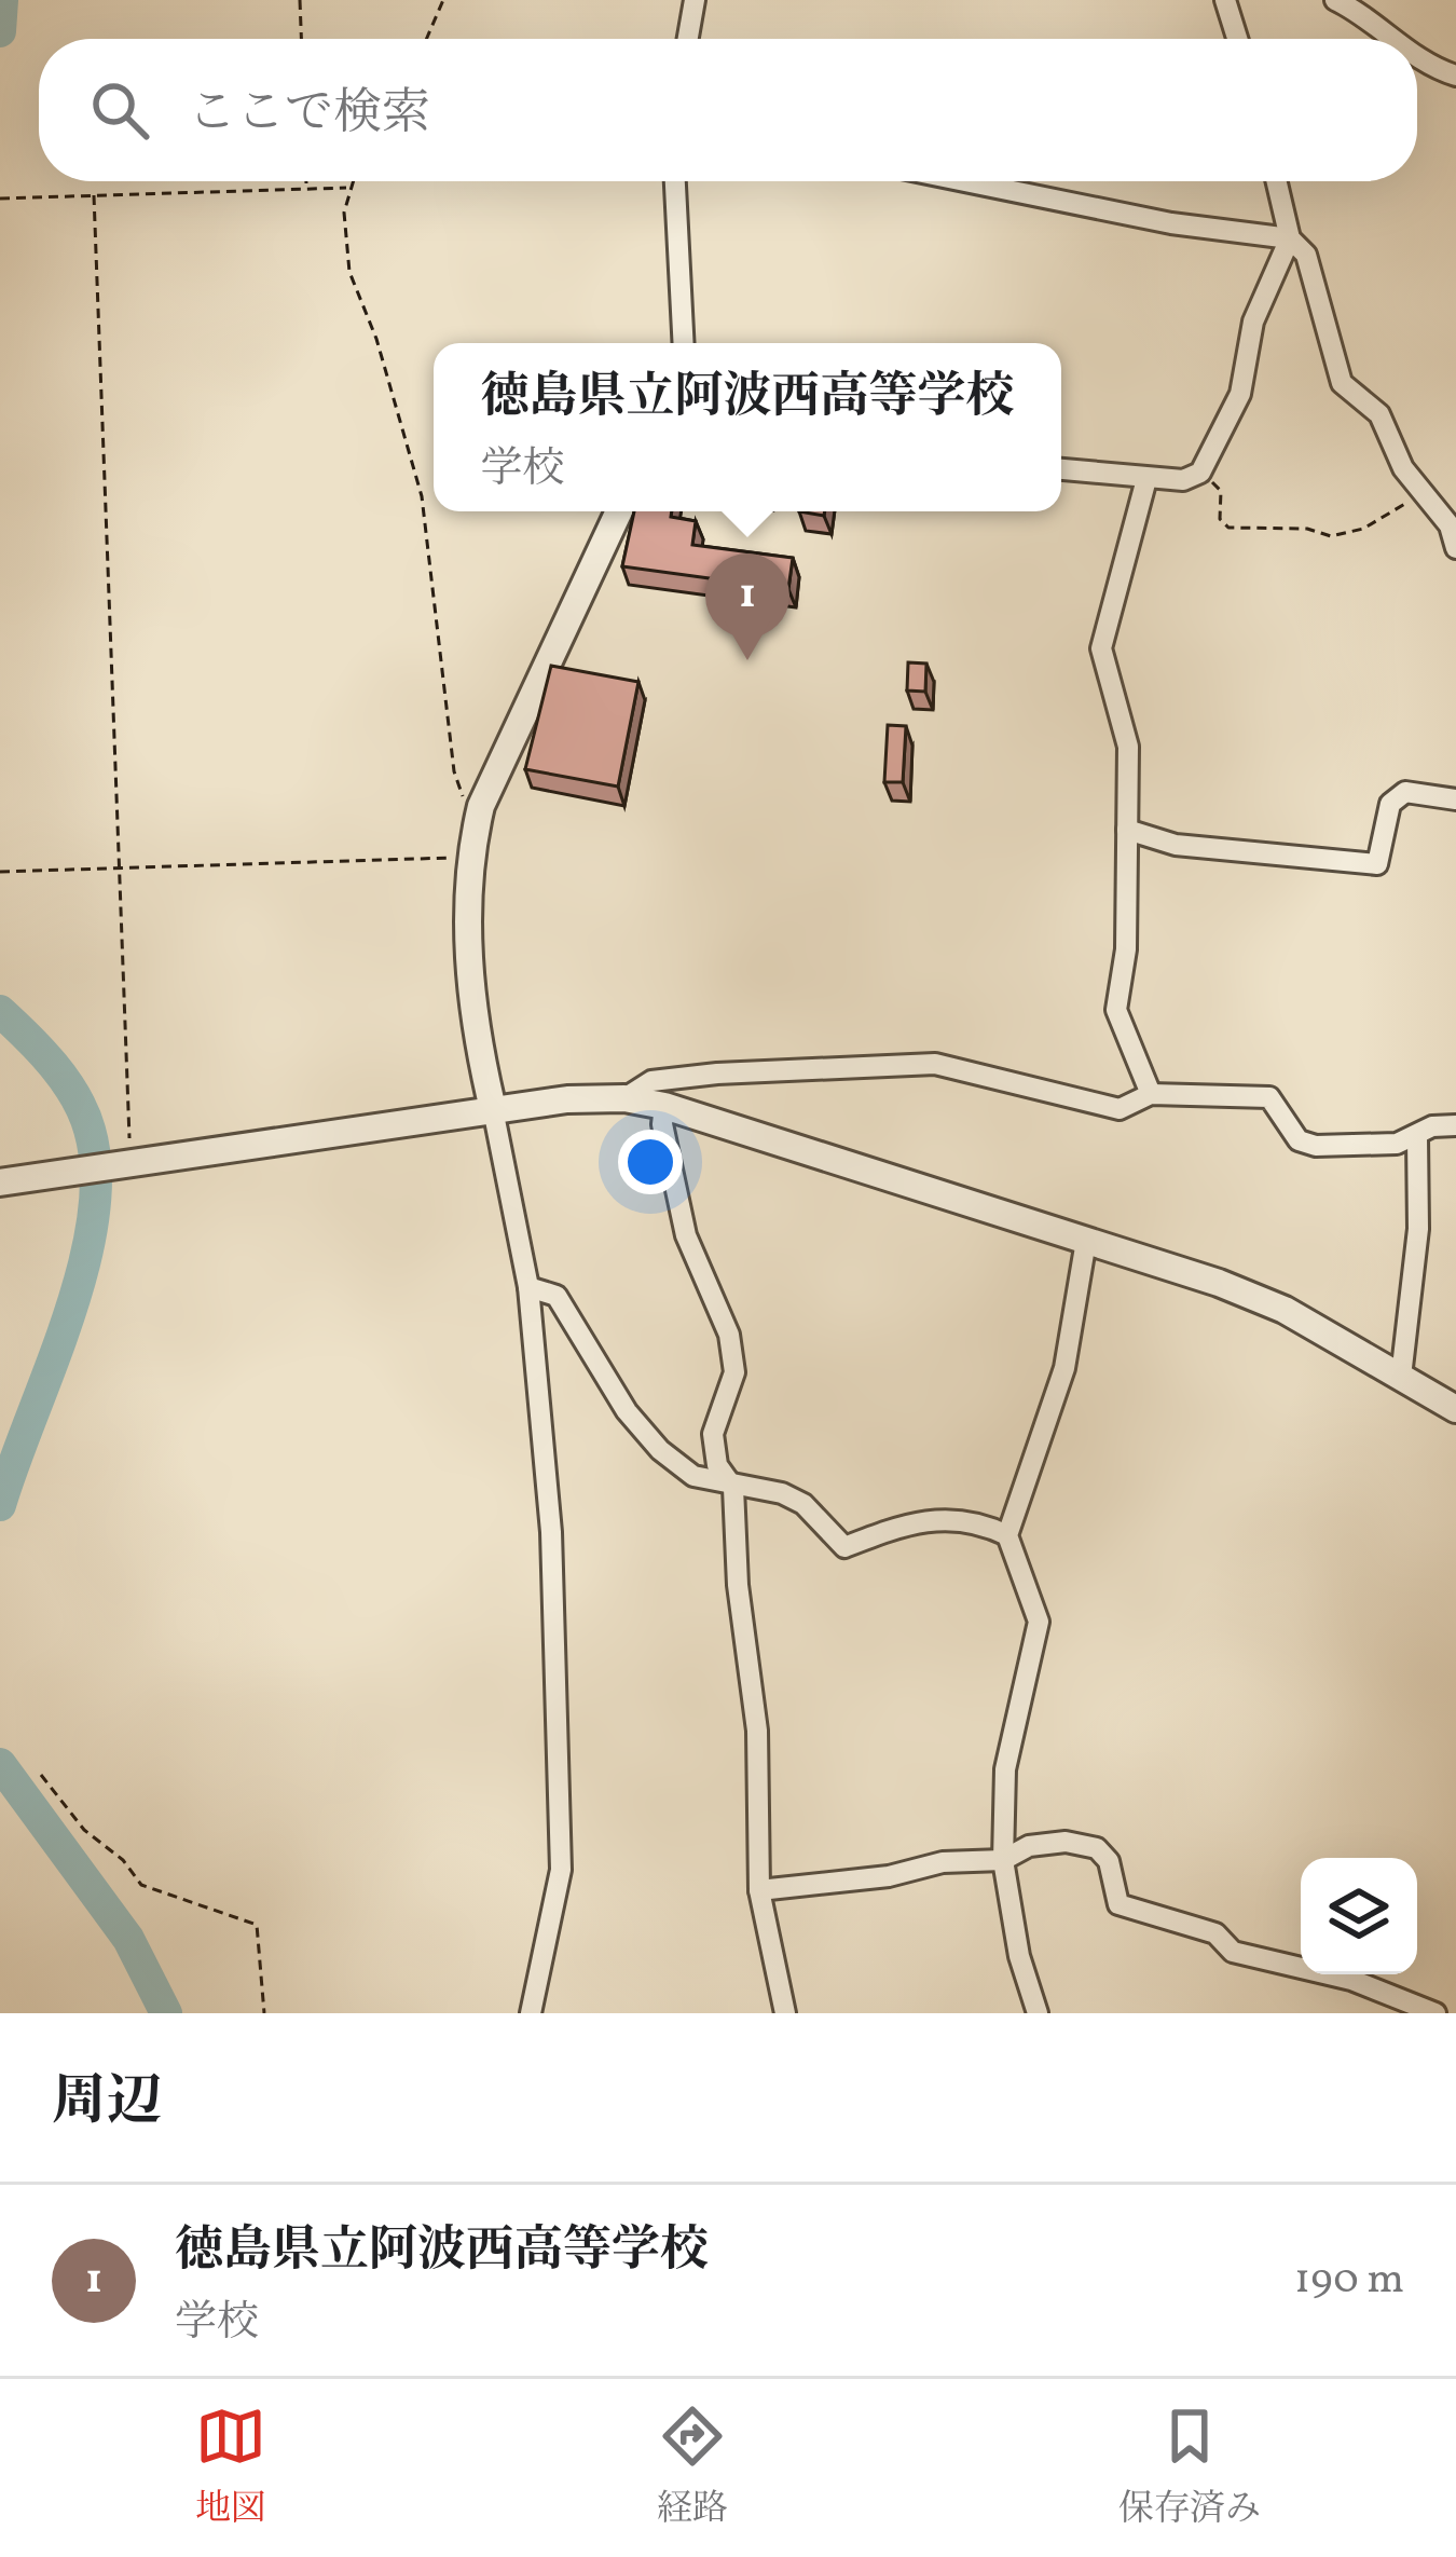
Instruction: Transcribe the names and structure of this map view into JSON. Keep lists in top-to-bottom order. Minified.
{"page":{"search":"ここで検索","popup":["徳島県立阿波西高等学校","学校"],"pins":"1","heading":"周辺","list":[{"mark":"1","name":"徳島県立阿波西高等学校","note":"学校","value":"190 m"}],"nav":["地図","経路","保存済み"]}}
